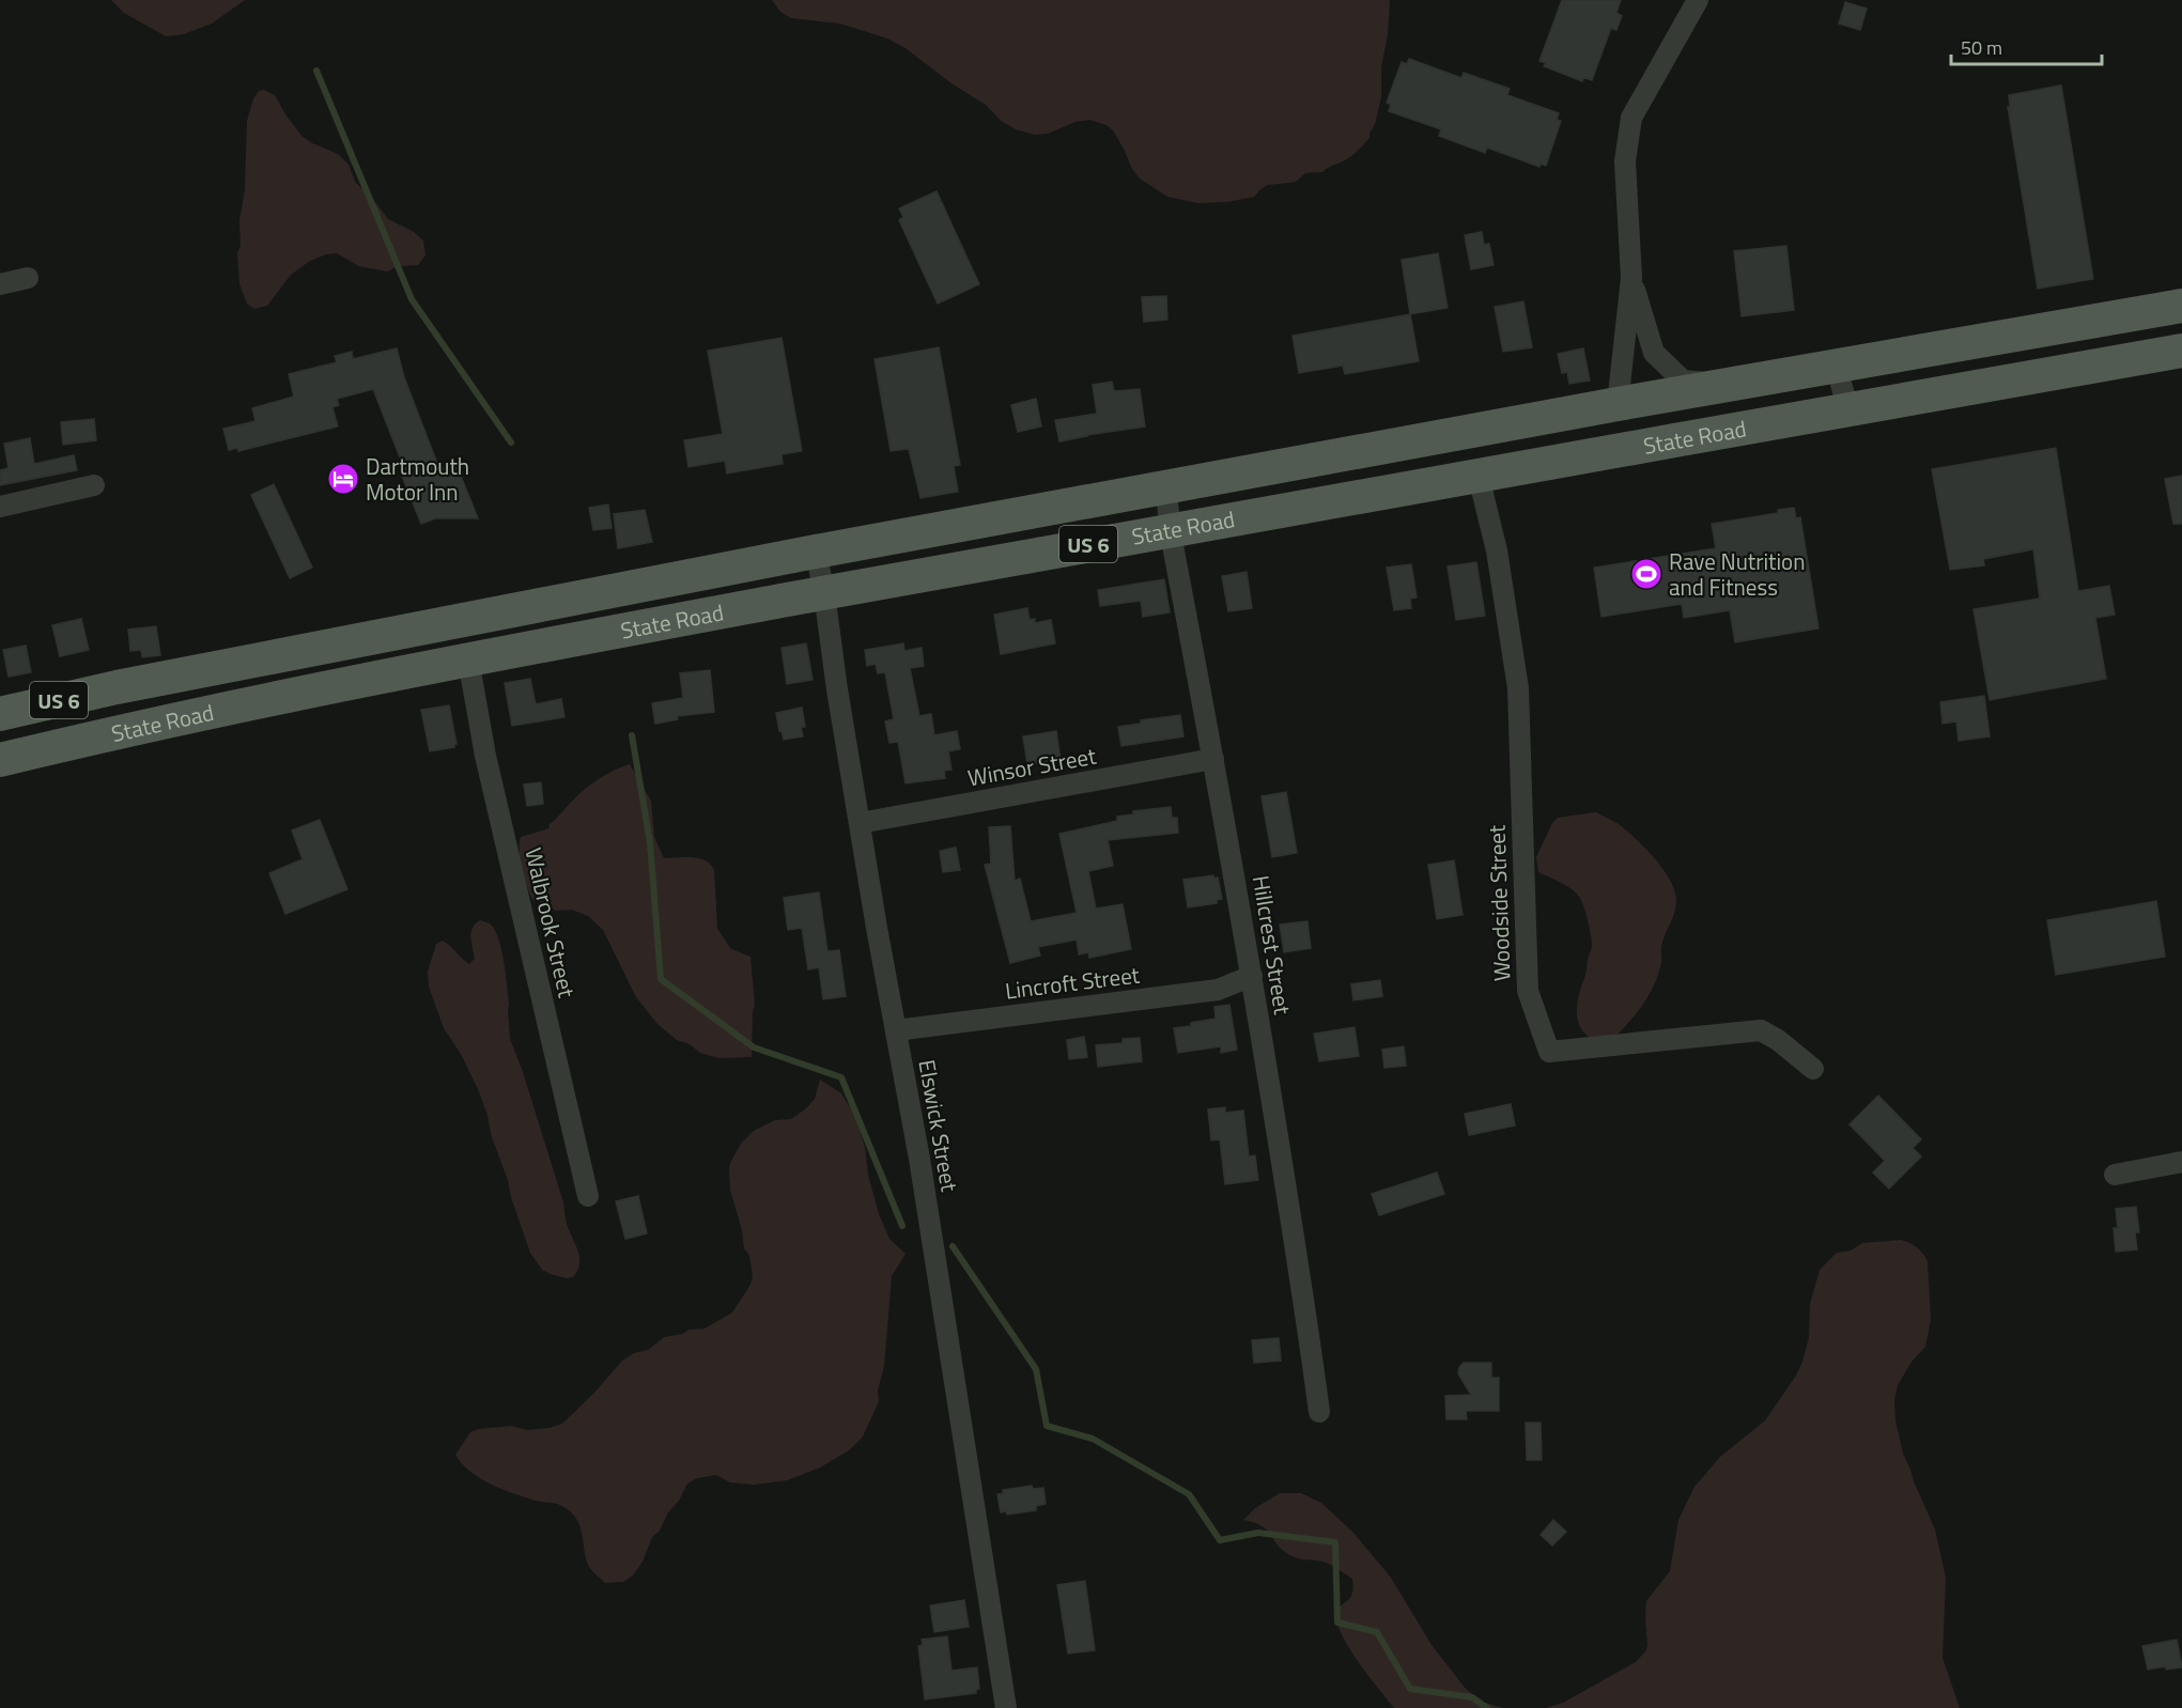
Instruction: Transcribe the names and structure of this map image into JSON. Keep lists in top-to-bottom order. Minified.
{"streets":{"main road":["State Road","US 6"],"street":["Winsor Street","Woodside Street","Walbrook Street","Hillcrest Street","Lincroft Street","Elswick Street"]},"crossings":[["State Road","Woodside Street"],["State Road","Walbrook Street"],["State Road","Hillcrest Street"],["State Road","Elswick Street"],["Winsor Street","Hillcrest Street"],["Winsor Street","Elswick Street"],["Hillcrest Street","Lincroft Street"],["Lincroft Street","Elswick Street"]],"places":{"hotel":["Dartmouth Motor Inn"],"sports":["Rave Nutrition and Fitness"]},"scale_bar":"50 m"}
